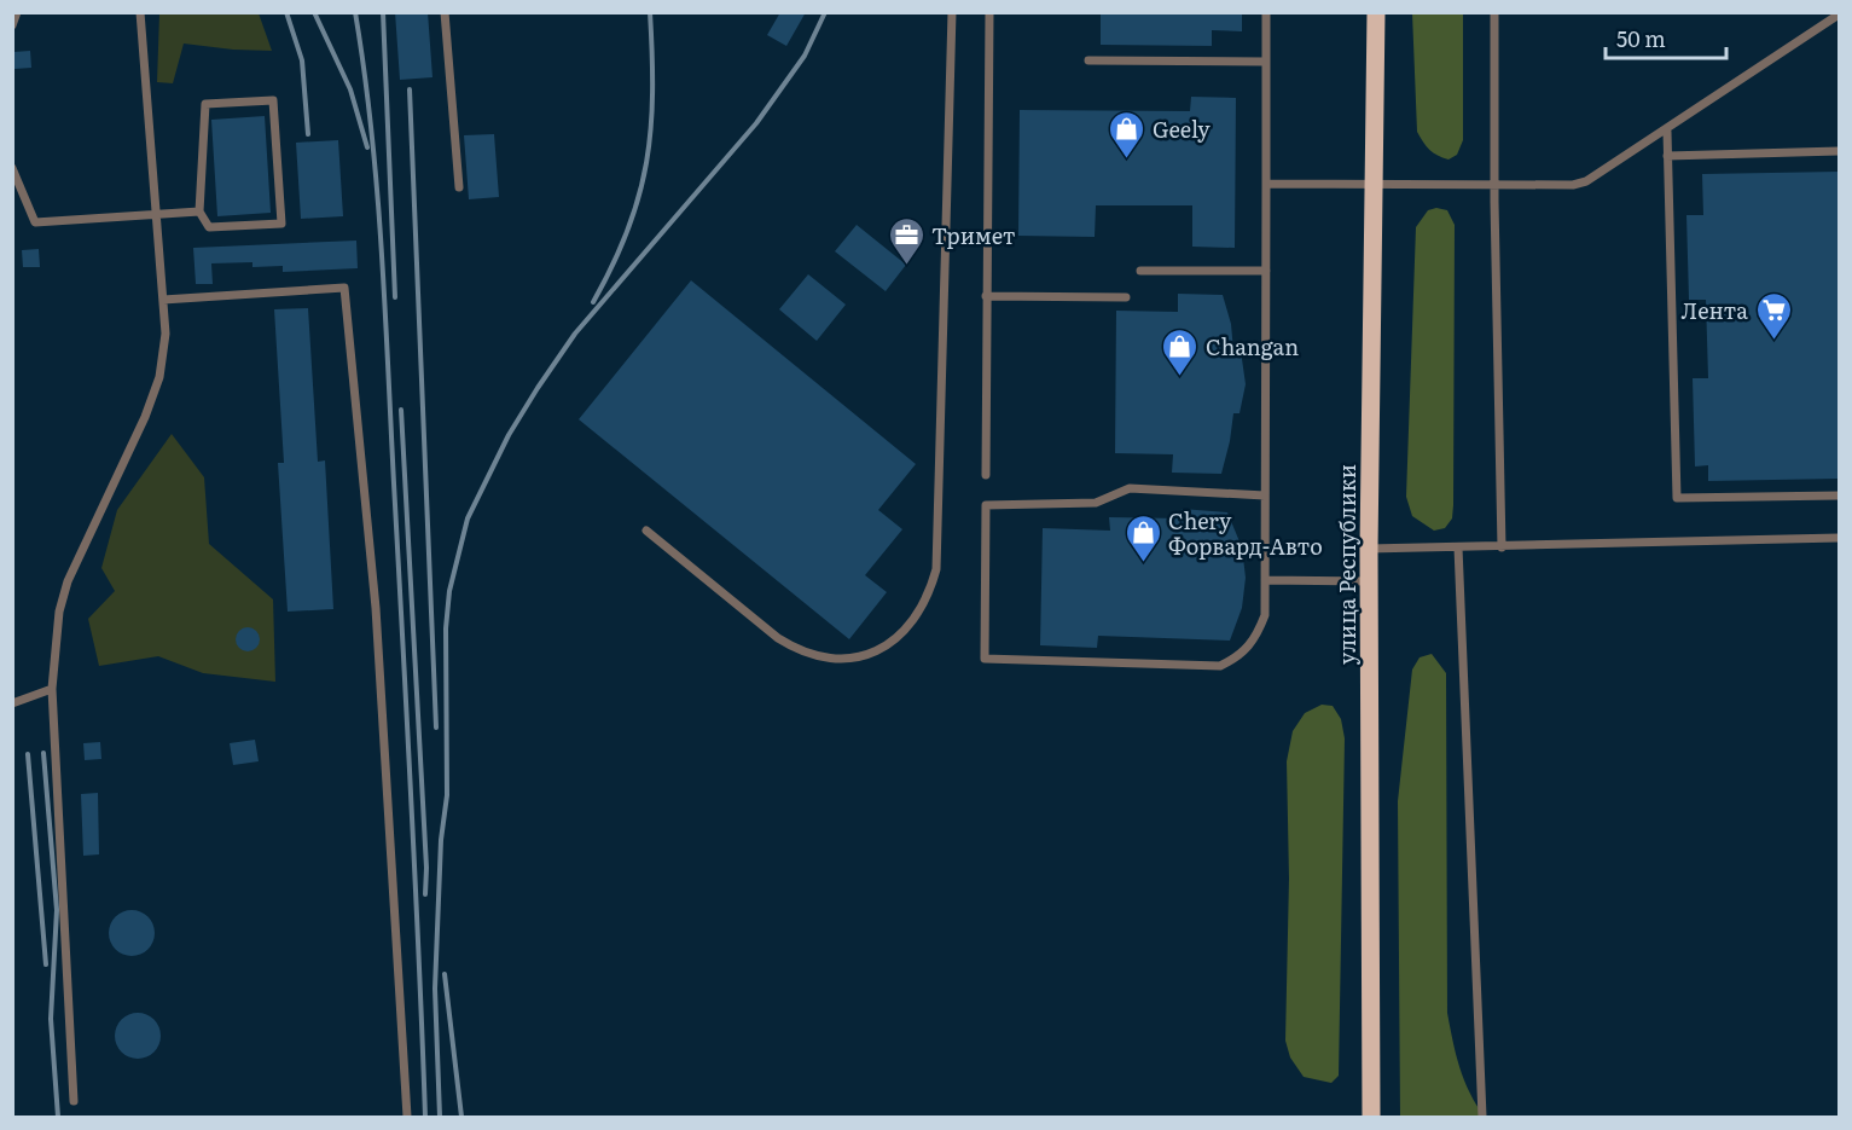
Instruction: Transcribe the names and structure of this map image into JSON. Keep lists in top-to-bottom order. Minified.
{"streets":{"main road":["улица Республики"]},"places":{"shop":["Geely","Changan","Chery Форвард-Авто"],"office":["Тримет"],"supermarket":["Лента"]},"scale_bar":"50 m"}
